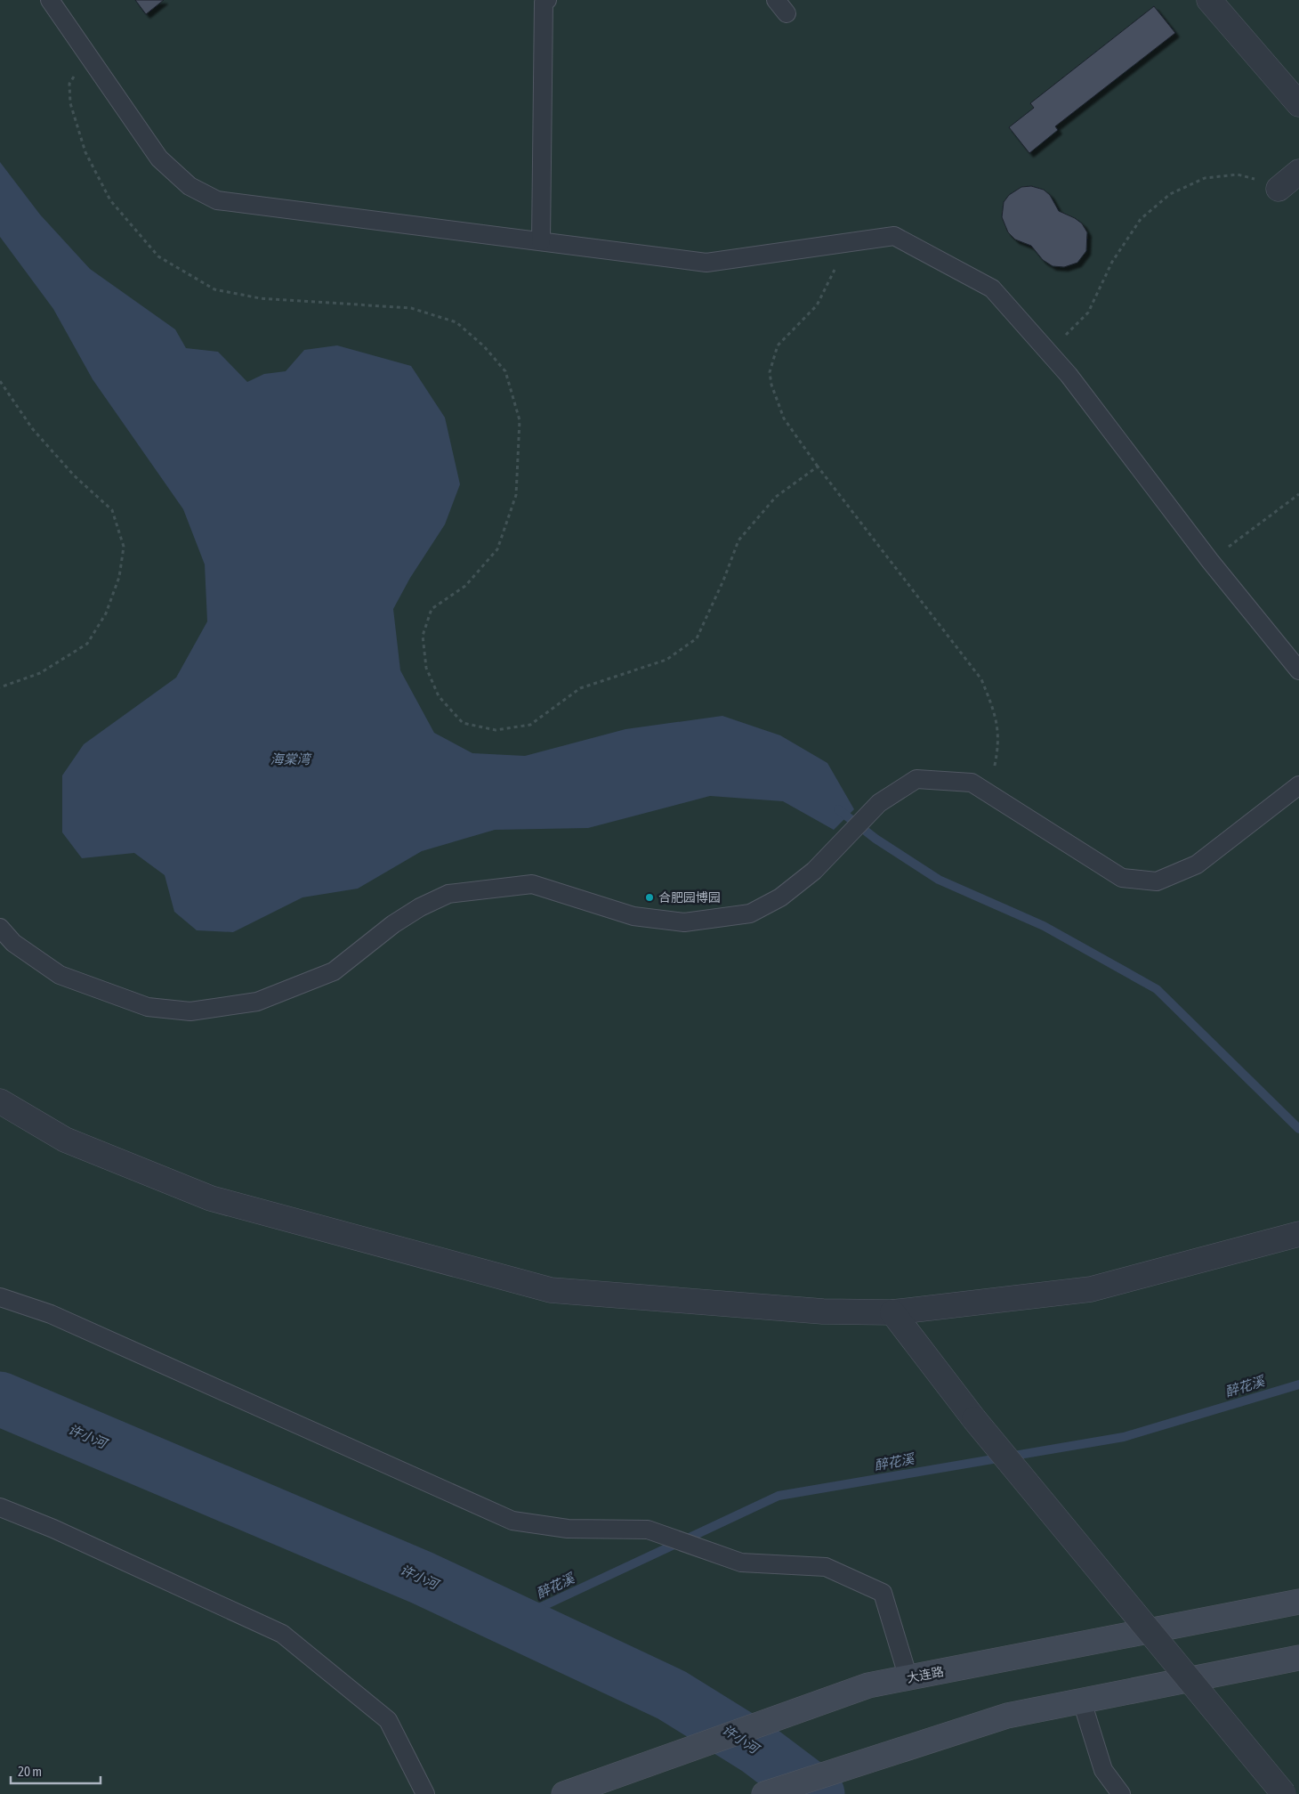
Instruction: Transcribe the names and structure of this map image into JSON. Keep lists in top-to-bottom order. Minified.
{"streets":{"main road":["大连路"]},"water":["海棠湾","醉花溪","许小河"],"places":["合肥园博园"],"scale_bar":"20 m"}
